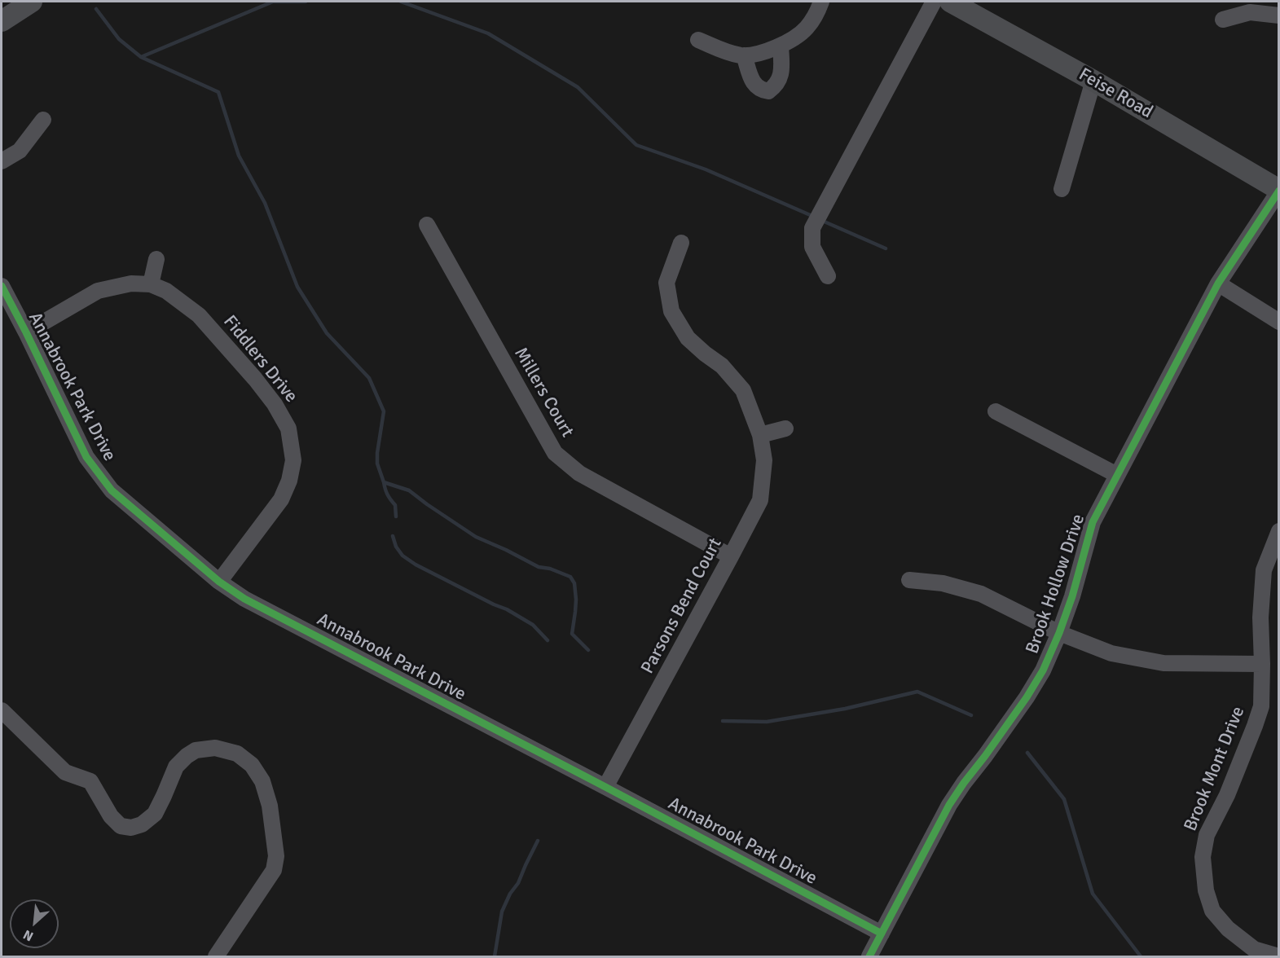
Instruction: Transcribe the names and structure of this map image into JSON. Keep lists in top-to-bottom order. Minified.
{"streets":{"main road":["Feise Road"],"street":["Fiddlers Drive","Annabrook Park Drive","Millers Court","Brook Hollow Drive","Parsons Bend Court","Brook Mont Drive"]},"crossings":[["Feise Road","Brook Hollow Drive"],["Fiddlers Drive","Annabrook Park Drive"],["Annabrook Park Drive","Brook Hollow Drive"],["Annabrook Park Drive","Parsons Bend Court"],["Millers Court","Parsons Bend Court"]],"north":"bottom left"}
